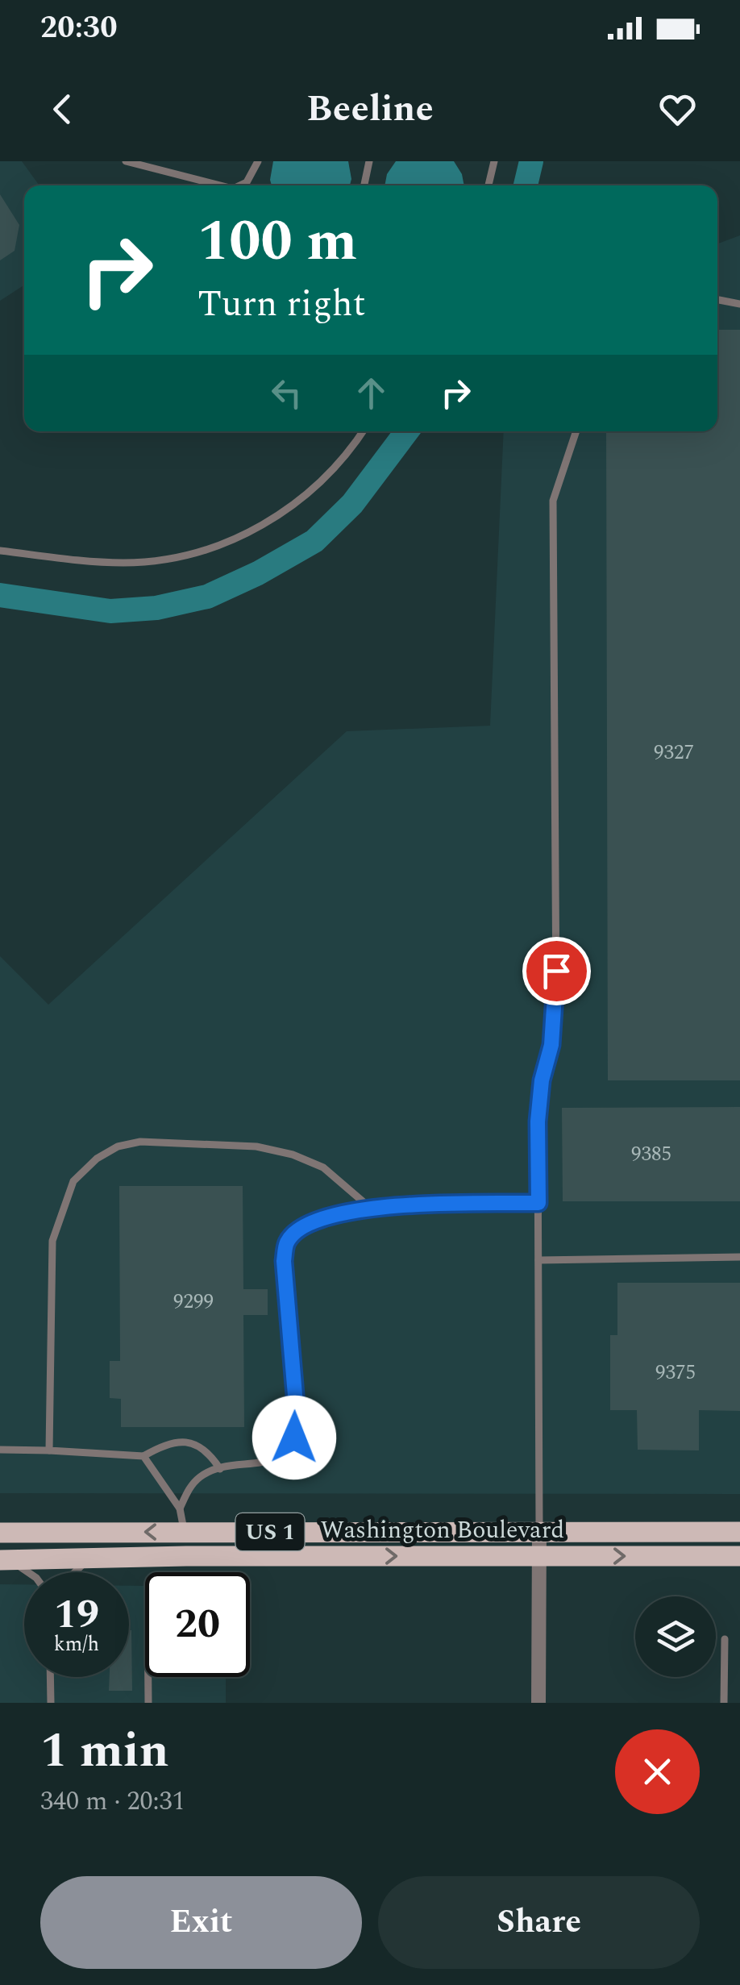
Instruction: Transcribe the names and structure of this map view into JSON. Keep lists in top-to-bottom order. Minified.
{"streets":{"main road":["Washington Boulevard","US 1"]},"house_numbers":["9327","9385","9299","9375"],"page":{"status":"20:30","header":"Beeline","turn":["100 m","Turn right"],"speed":"19 km/h","limit":"20","heading":["1 min","340 m · 20:31"],"buttons":["Exit","Share"]}}
